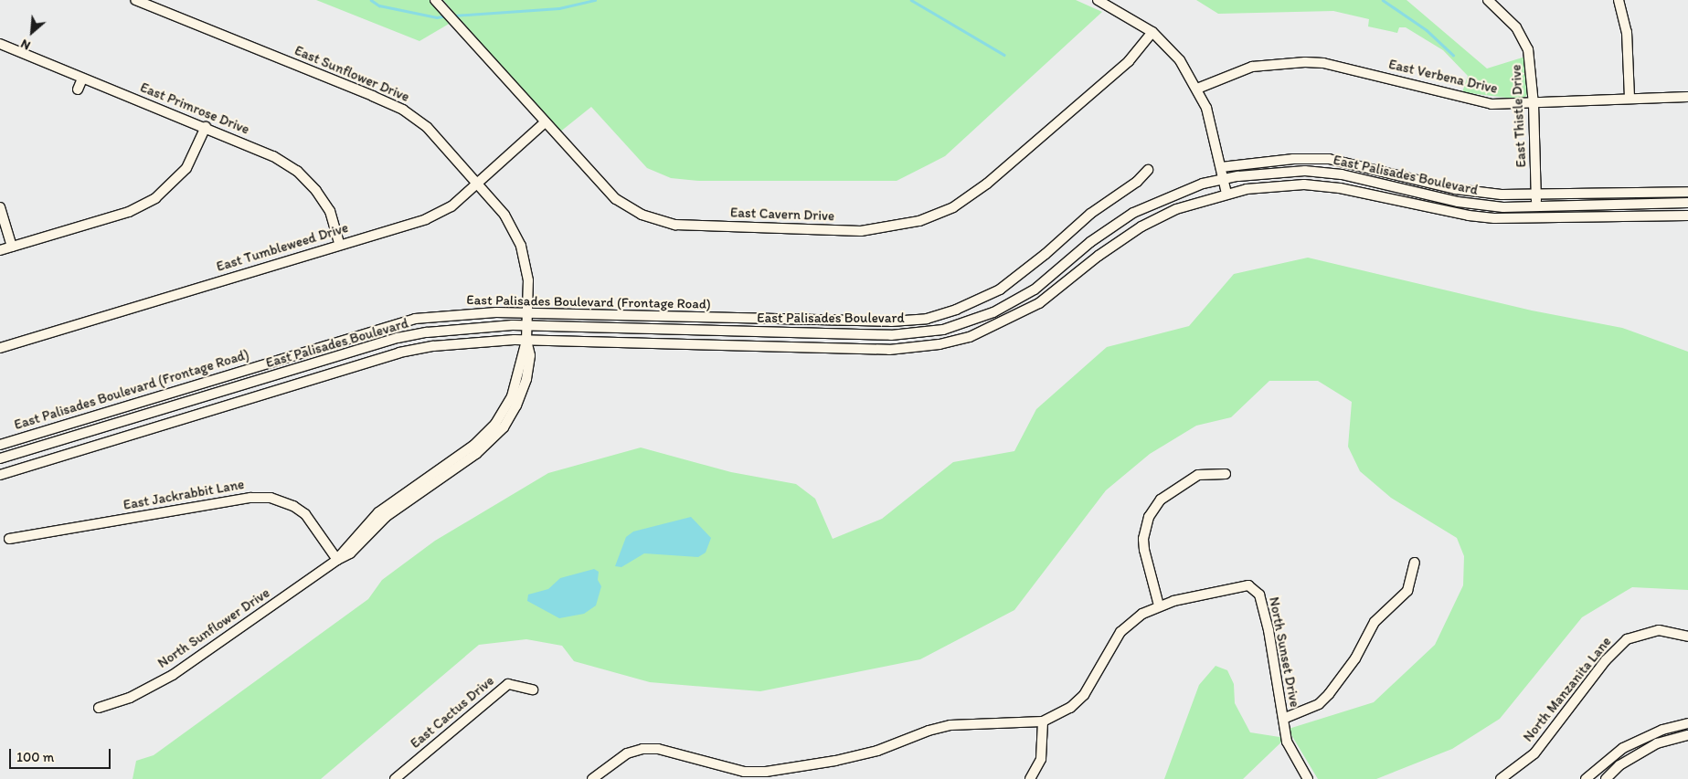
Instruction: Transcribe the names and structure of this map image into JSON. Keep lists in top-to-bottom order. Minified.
{"streets":{"street":["East Sunflower Drive","East Verbena Drive","East Primrose Drive","East Thistle Drive","East Palisades Boulevard","East Cavern Drive","East Tumbleweed Drive","East Palisades Boulevard (Frontage Road)","East Jackrabbit Lane","North Sunflower Drive","North Sunset Drive","North Manzanita Lane","East Cactus Drive"]},"crossings":[["East Sunflower Drive","East Palisades Boulevard"],["East Sunflower Drive","East Tumbleweed Drive"],["East Sunflower Drive","East Palisades Boulevard (Frontage Road)"],["East Sunflower Drive","North Sunflower Drive"],["East Verbena Drive","East Thistle Drive"],["East Primrose Drive","East Tumbleweed Drive"],["East Thistle Drive","East Palisades Boulevard"],["East Palisades Boulevard","North Sunflower Drive"],["East Cavern Drive","East Tumbleweed Drive"],["East Jackrabbit Lane","North Sunflower Drive"]],"scale_bar":"100 m","north":"bottom left"}
